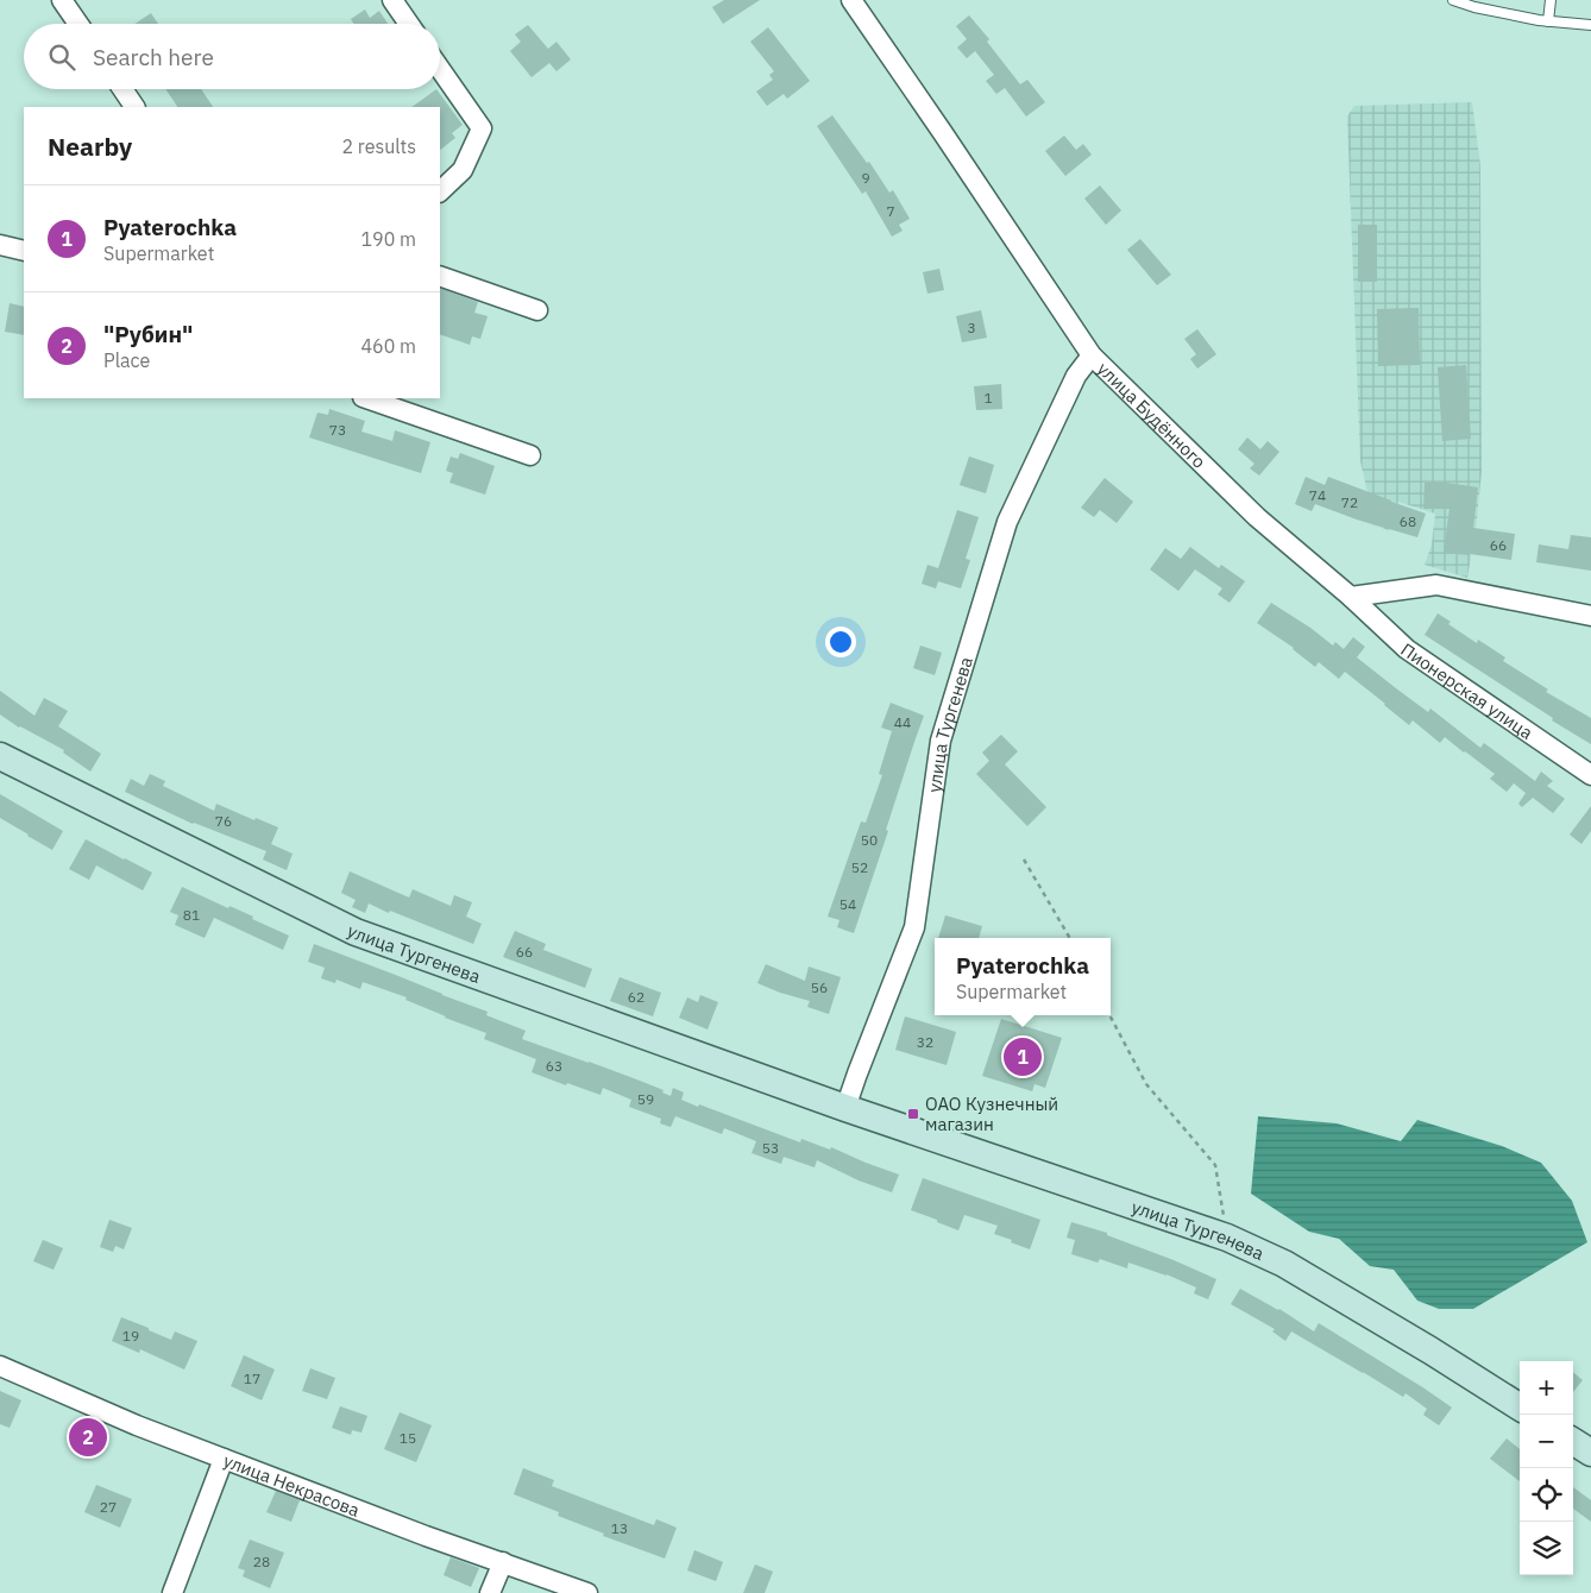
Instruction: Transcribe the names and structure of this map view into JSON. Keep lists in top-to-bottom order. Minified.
{"streets":{"street":["улица Будённого","Пионерская улица","улица Тургенева","улица Некрасова"]},"crossings":[["улица Будённого","Пионерская улица"],["улица Будённого","улица Тургенева"]],"places":{"transit":["ОАО Кузнечный магазин"]},"house_numbers":["9","7","3","1","73","74","72","68","66","44","76","50","52","54","81","66","56","62","32","63","59","53","19","17","15","27","13","28"],"page":{"search":"Search here","heading":["Nearby","2 results"],"list":[{"mark":"1","name":"Pyaterochka","note":"Supermarket","value":"190 m"},{"mark":"2","name":"\"Рубин\"","note":"Place","value":"460 m"}],"popup":["Pyaterochka","Supermarket"],"pins":["1","2"],"map_buttons":["+","−"]}}
